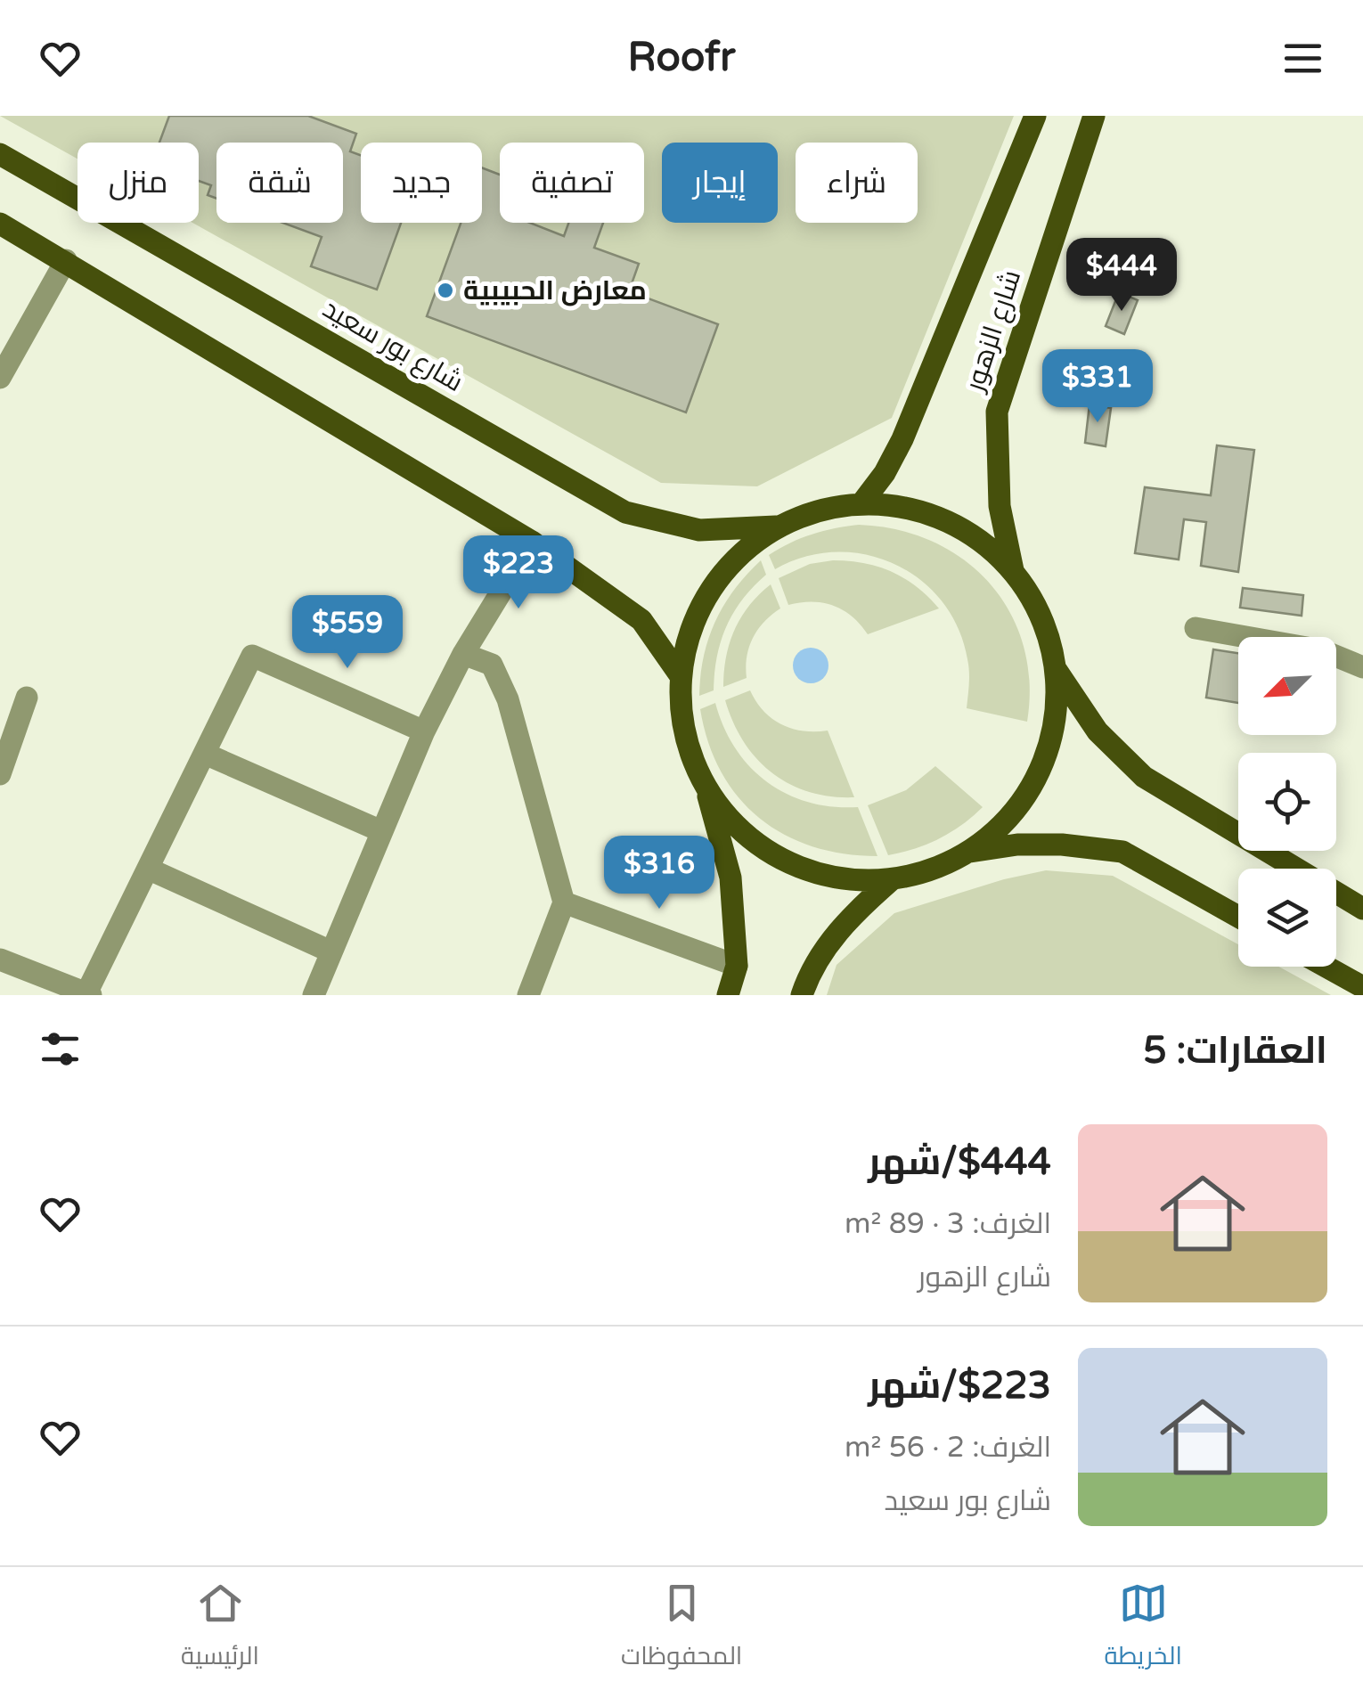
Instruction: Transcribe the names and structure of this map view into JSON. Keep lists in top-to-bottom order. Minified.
{"streets":{"main road":["شارع الزهور","شارع بور سعيد"]},"places":["معارض الحبيبية"],"north":"bottom left","page":{"header":"Roofr","chip":["شراء","إيجار","تصفية","جديد","شقة","منزل"],"price":["$444","$331","$223","$559","$316"],"heading":"العقارات: 5","list":[{"name":"$444/شهر","note":"الغرف: 3 · 89 m² · شارع الزهور"},{"name":"$223/شهر","note":"الغرف: 2 · 56 m² · شارع بور سعيد"}],"tabs":["الخريطة","المحفوظات","الرئيسية"]}}
